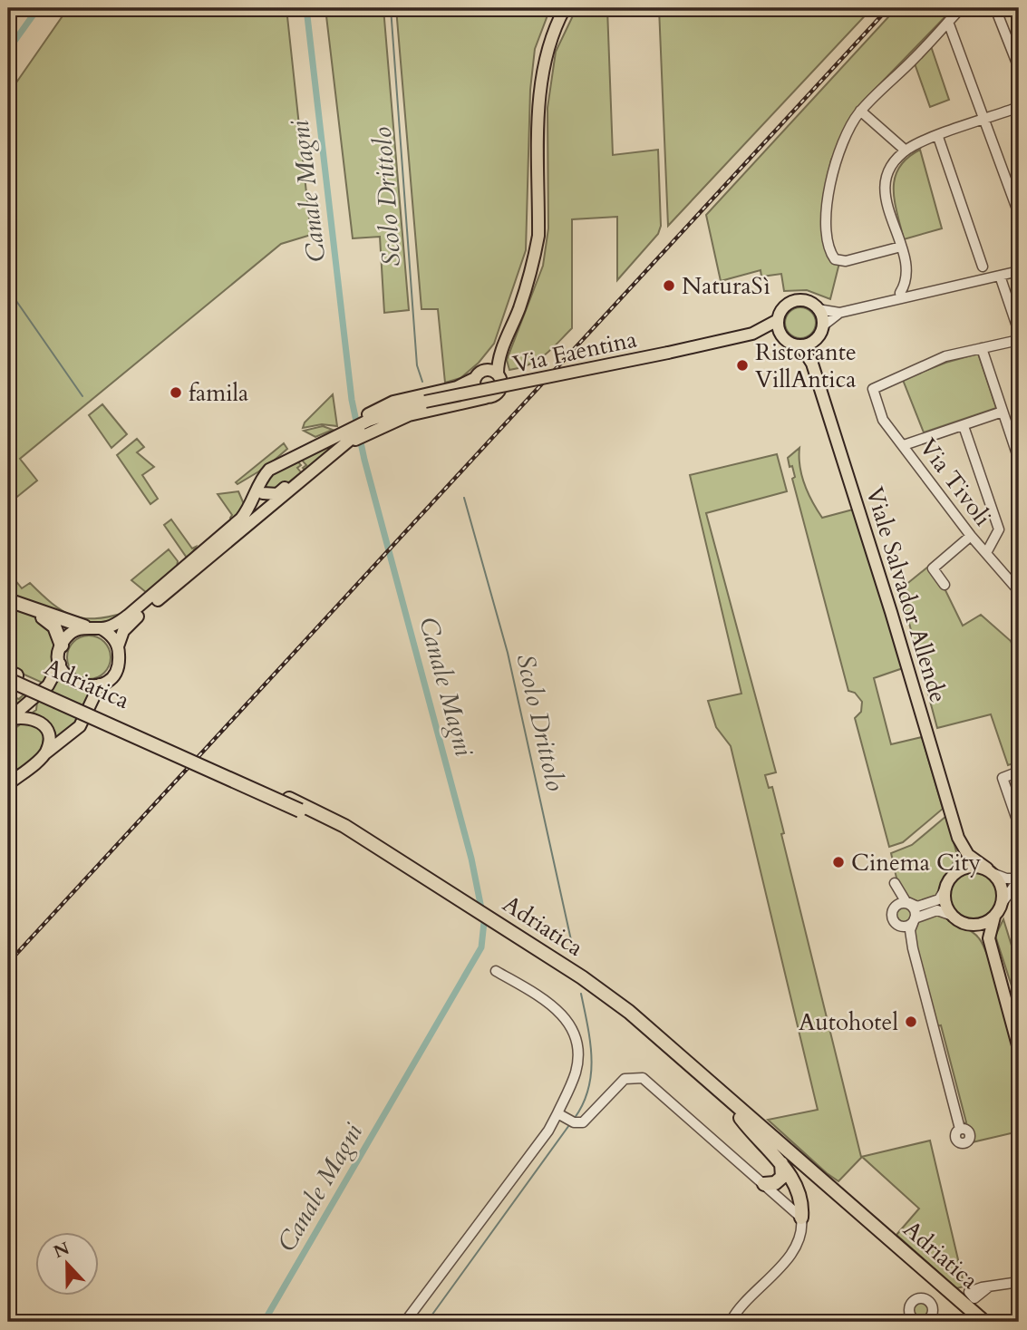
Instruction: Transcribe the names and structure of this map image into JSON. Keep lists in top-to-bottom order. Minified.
{"streets":{"highway":["Adriatica"],"main road":["Via Faentina","Viale Salvador Allende"],"street":["Via Tivoli"]},"crossings":[["Via Faentina","Viale Salvador Allende"]],"water":["Canale Magni","Scolo Drittolo"],"places":["NaturaSì","Ristorante VillAntica","famila","Cinema City","Autohotel"],"north":"top"}
